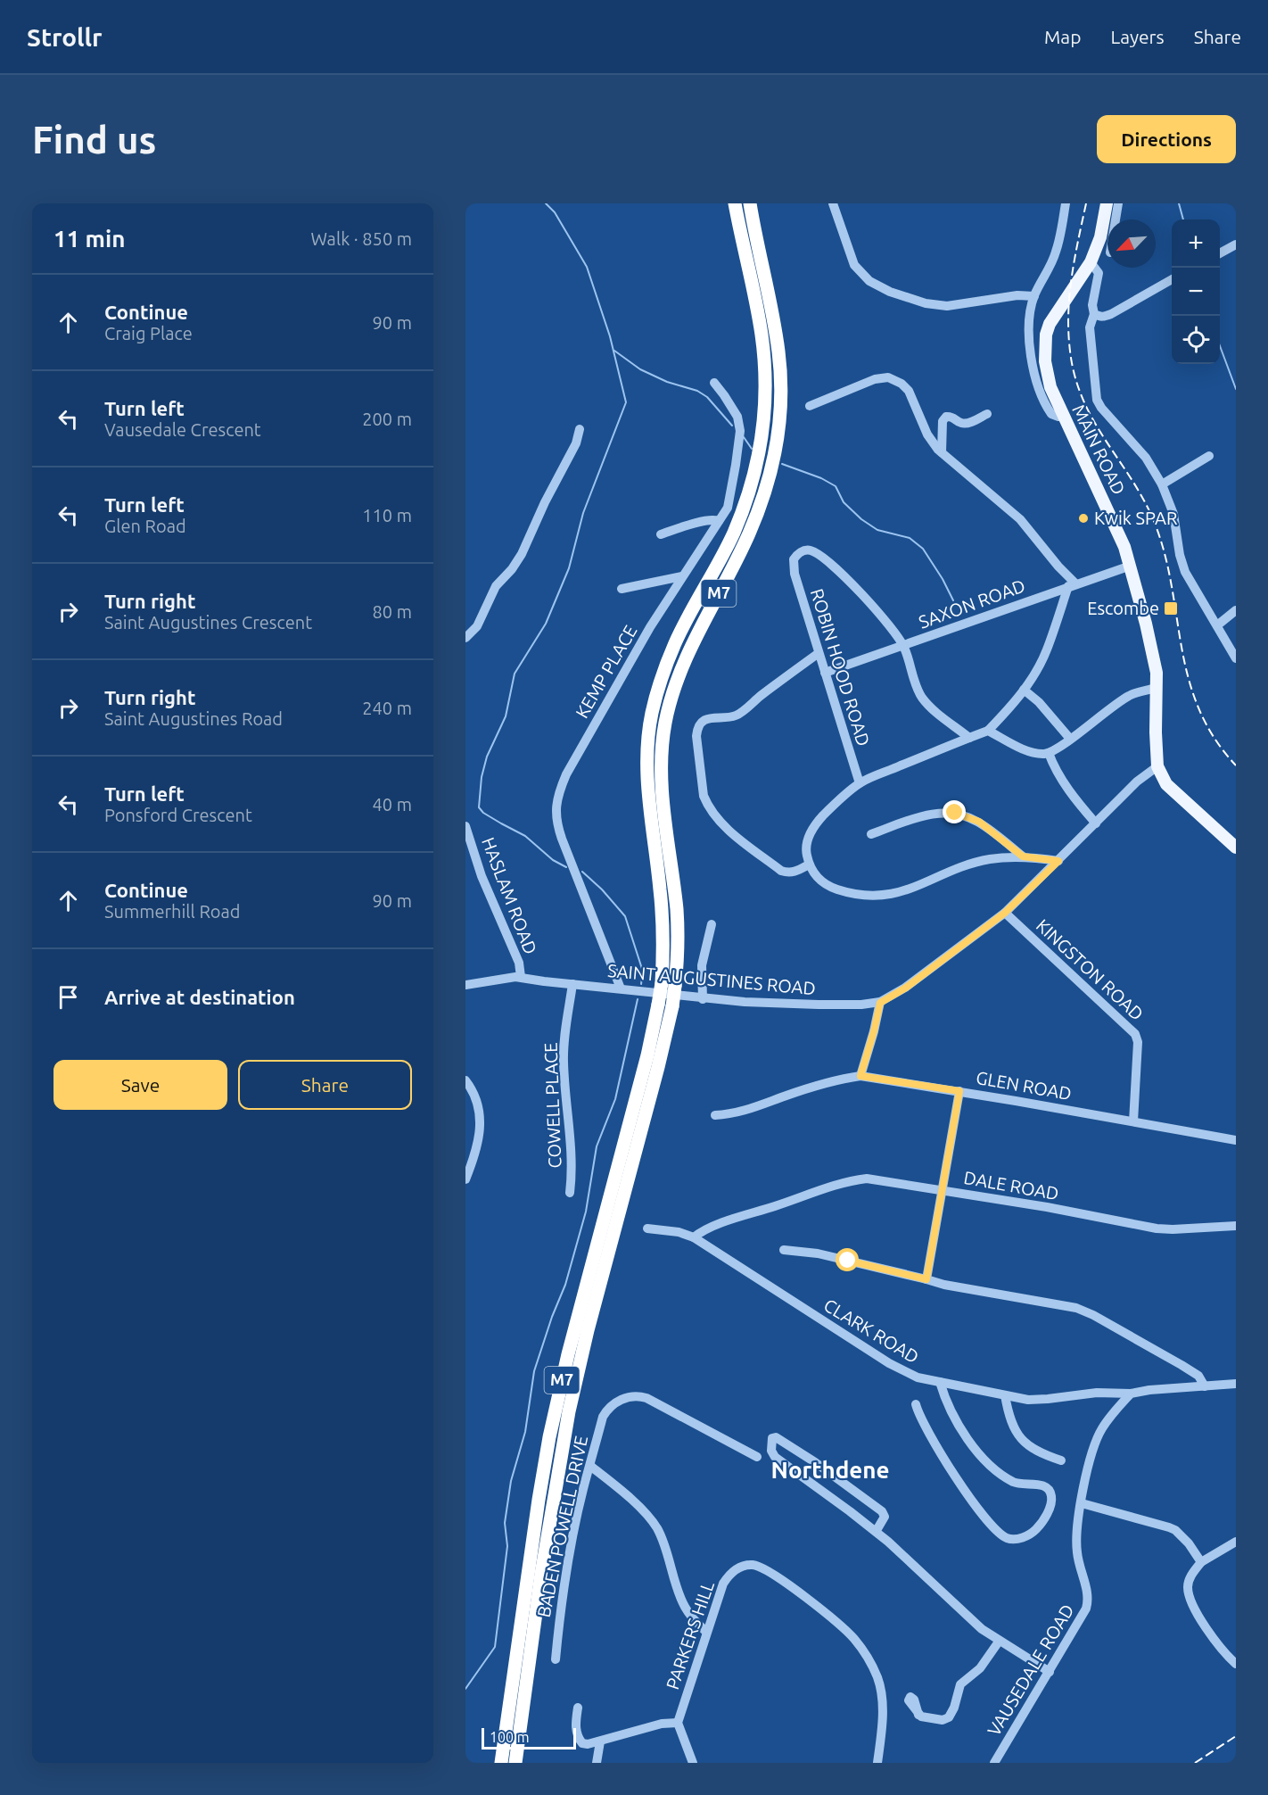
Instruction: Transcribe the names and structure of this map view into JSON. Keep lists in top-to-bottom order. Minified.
{"streets":{"highway":["M7"],"main road":["MAIN ROAD"],"street":["SAXON ROAD","ROBIN HOOD ROAD","KEMP PLACE","HASLAM ROAD","KINGSTON ROAD","SAINT AUGUSTINES ROAD","GLEN ROAD","COWELL PLACE","DALE ROAD","CLARK ROAD","BADEN POWELL DRIVE","PARKERS HILL","VAUSEDALE ROAD"]},"crossings":[["MAIN ROAD","SAXON ROAD"],["MAIN ROAD","SAINT AUGUSTINES ROAD"],["SAXON ROAD","ROBIN HOOD ROAD"],["KEMP PLACE","SAINT AUGUSTINES ROAD"],["HASLAM ROAD","SAINT AUGUSTINES ROAD"],["KINGSTON ROAD","SAINT AUGUSTINES ROAD"],["KINGSTON ROAD","GLEN ROAD"],["SAINT AUGUSTINES ROAD","COWELL PLACE"],["DALE ROAD","CLARK ROAD"],["CLARK ROAD","VAUSEDALE ROAD"]],"districts":["Northdene"],"places":{"other":["Kwik SPAR"],"transit":["Escombe"]},"scale_bar":"100 m","north":"bottom left","page":{"header":"Strollr","nav":["Map","Layers","Share"],"buttons":["Directions",["Save","Share"]],"title":"Find us","heading":["11 min","Walk · 850 m"],"map_buttons":["+","−"],"list":[["Continue","Craig Place","90 m"],["Turn left","Vausedale Crescent","200 m"],["Turn left","Glen Road","110 m"],["Turn right","Saint Augustines Crescent","80 m"],["Turn right","Saint Augustines Road","240 m"],["Turn left","Ponsford Crescent","40 m"],["Continue","Summerhill Road","90 m"],"Arrive at destination"],"scale":"100 m"}}
